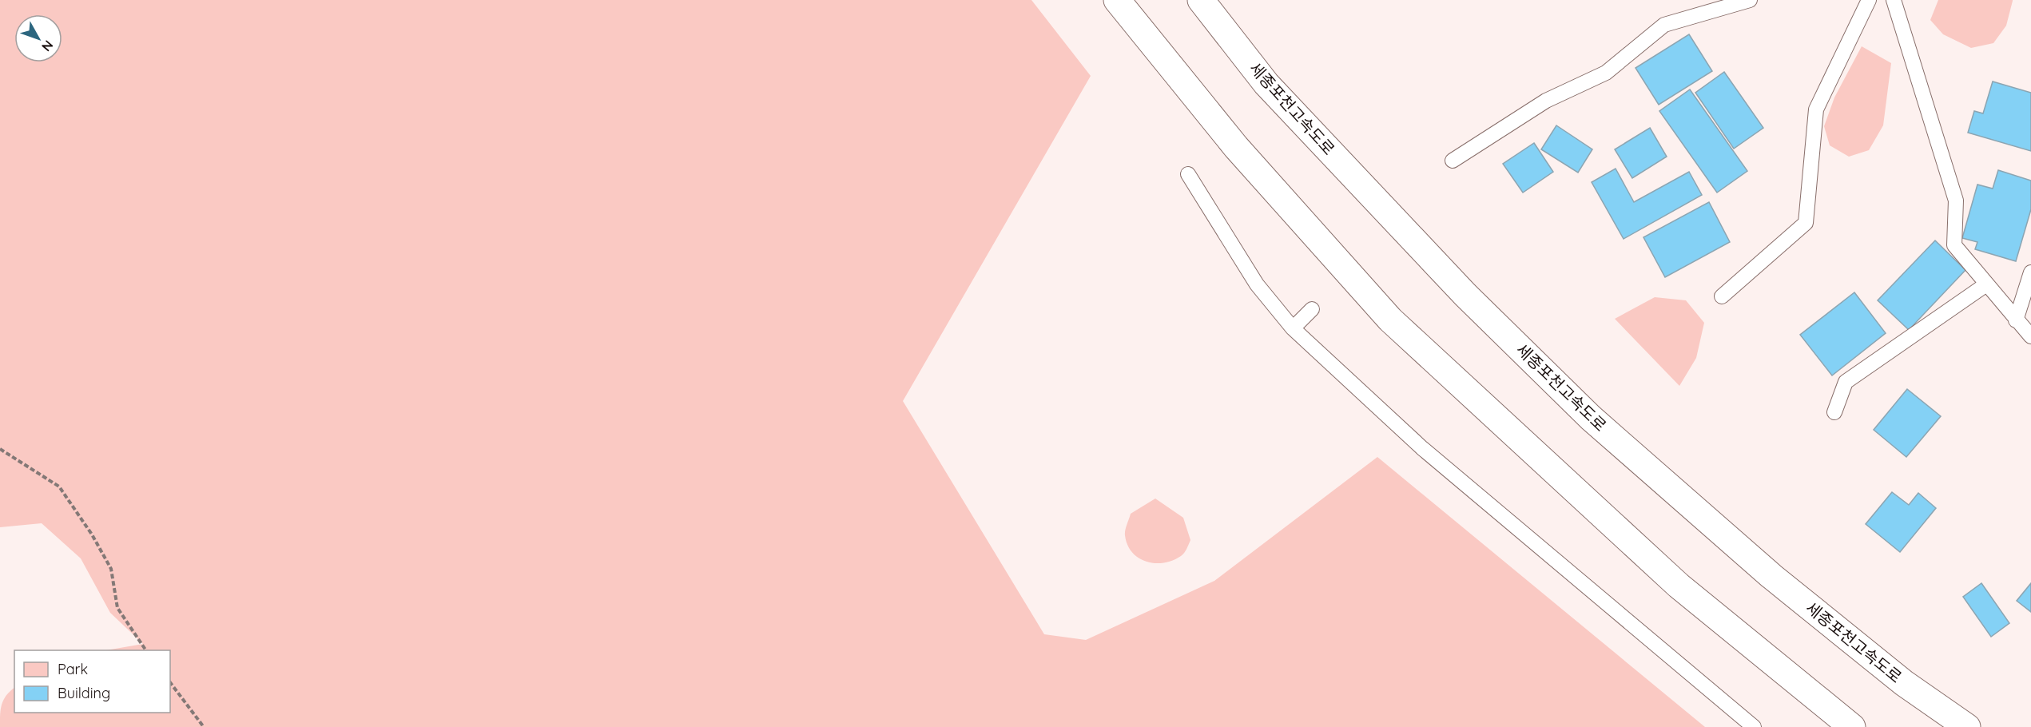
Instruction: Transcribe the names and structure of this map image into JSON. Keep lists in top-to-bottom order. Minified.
{"streets":{"highway":["세종포천고속도로"]},"legend":["Park","Building"],"north":"bottom right"}
